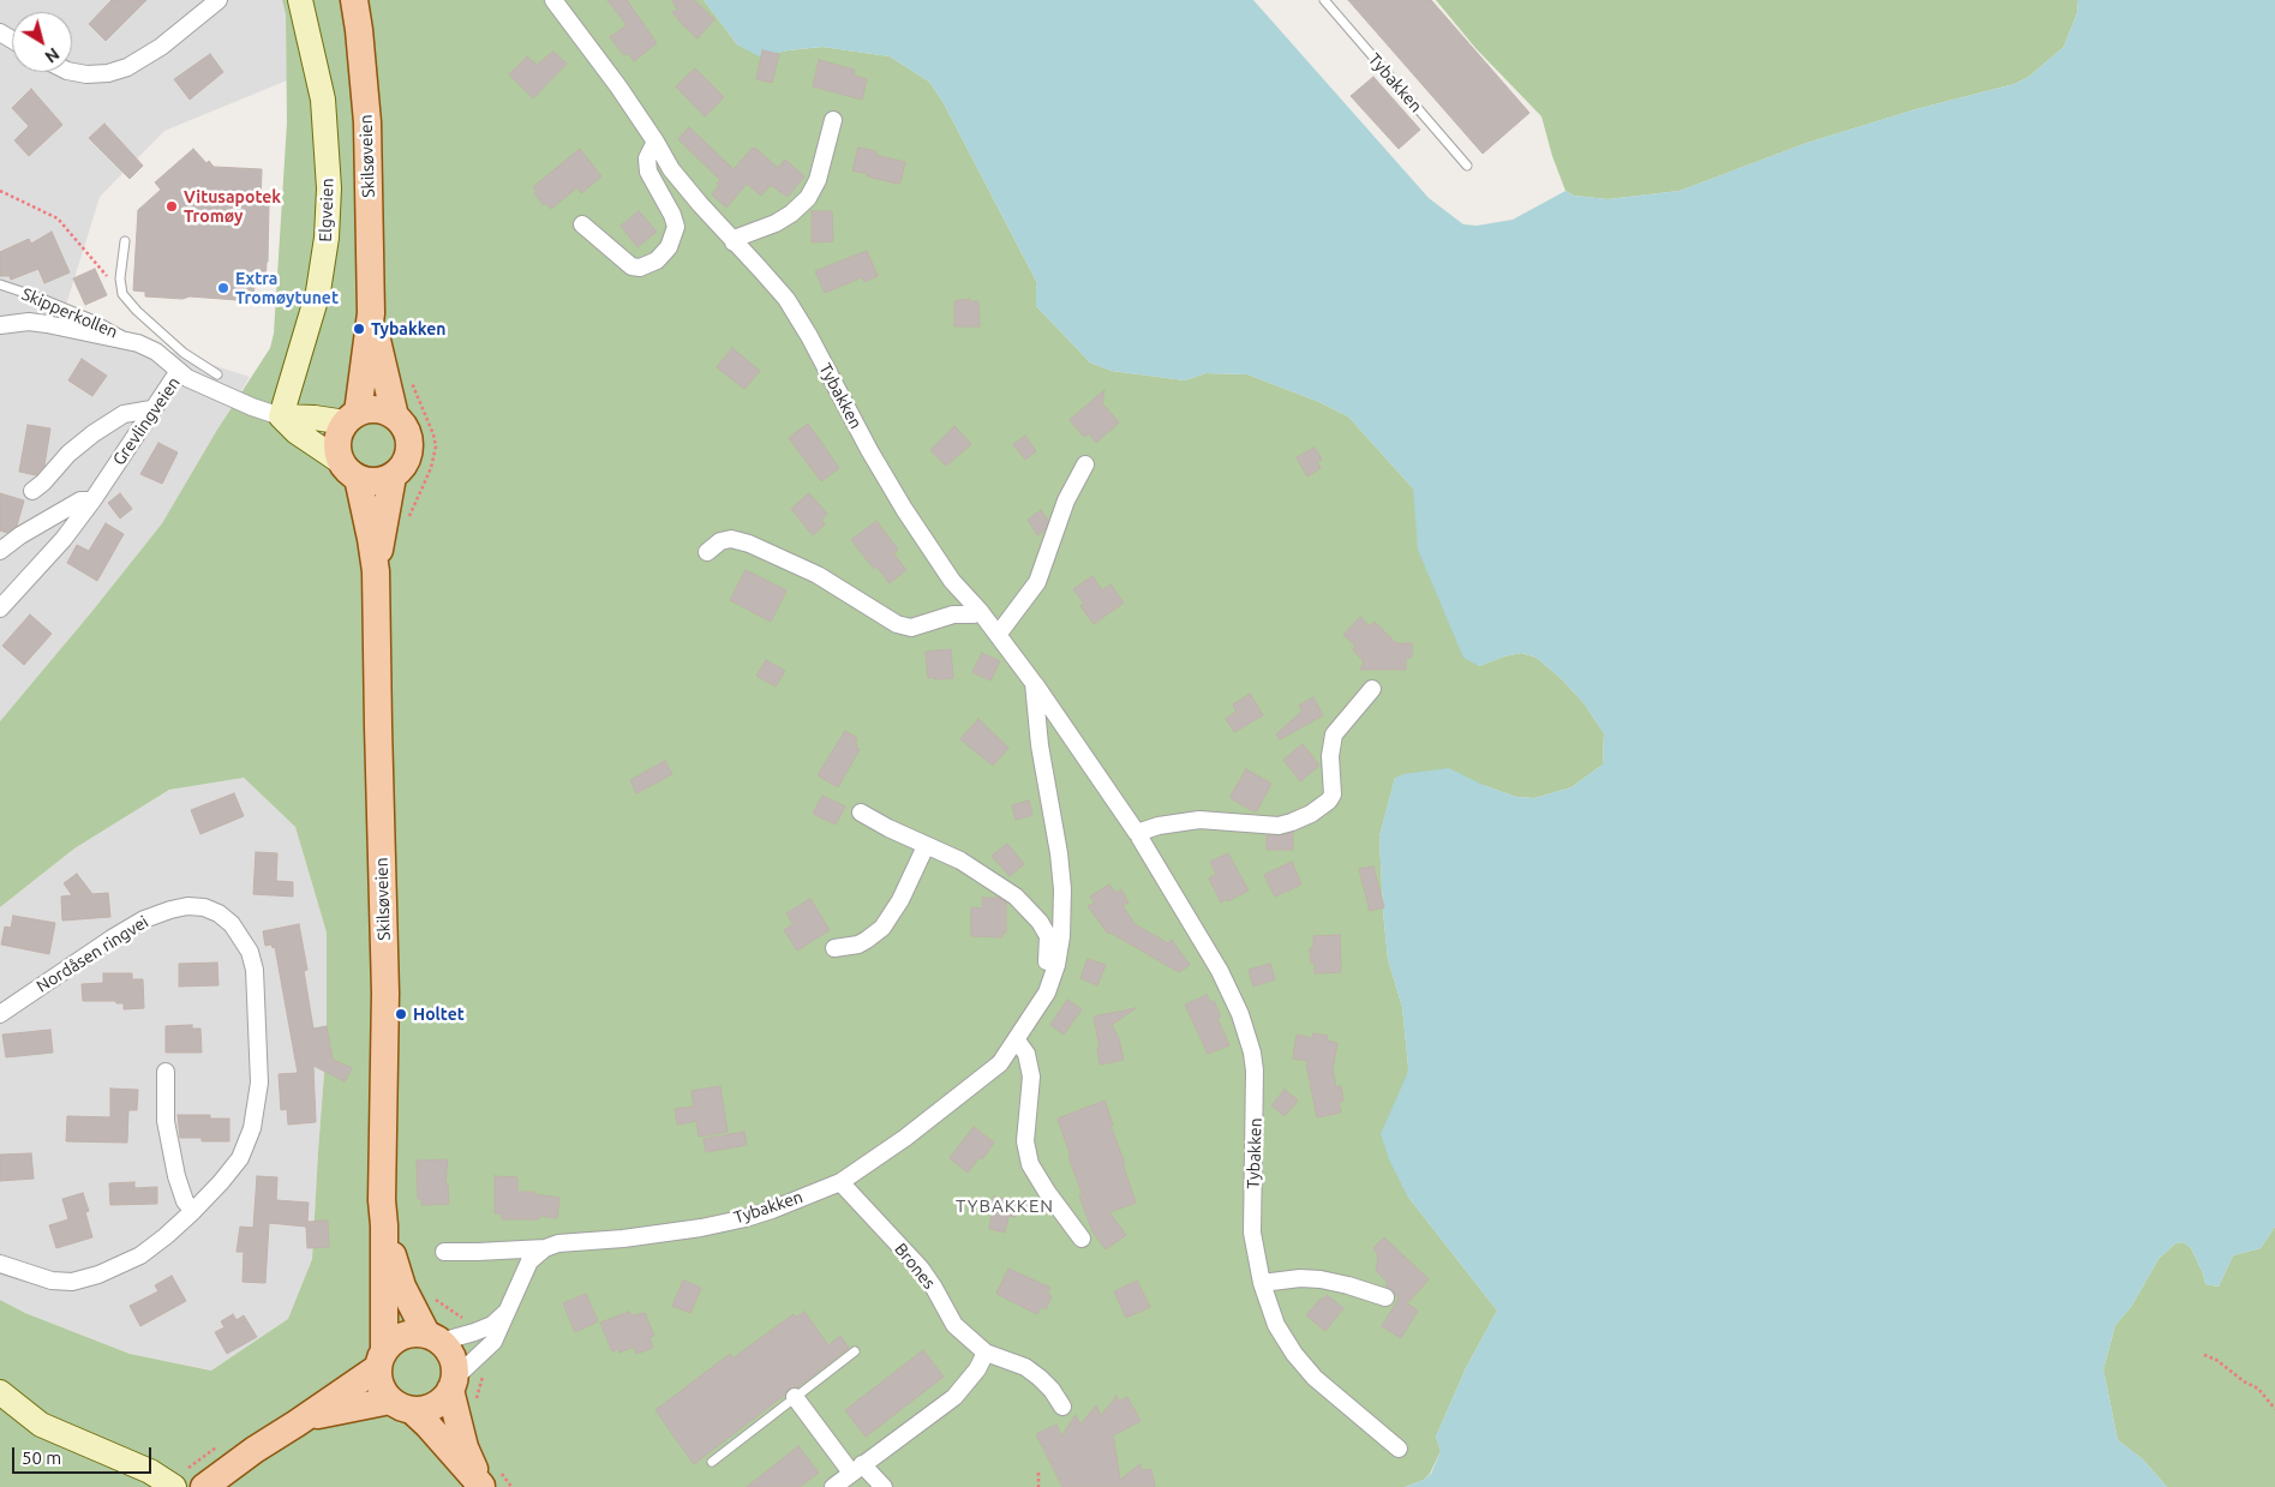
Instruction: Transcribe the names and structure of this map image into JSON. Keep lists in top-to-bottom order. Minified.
{"streets":{"main road":["Skilsøveien","Elgveien"],"street":["Tybakken","Skipperkollen","Grevlingveien","Nordåsen ringvei","Brones"]},"crossings":[["Tybakken","Brones"],["Elgveien","Grevlingveien"],["Skipperkollen","Grevlingveien"]],"districts":["TYBAKKEN"],"places":["Vitusapotek Tromøy","Extra Tromøytunet","Tybakken","Holtet"],"scale_bar":"50 m","north":"bottom right"}
